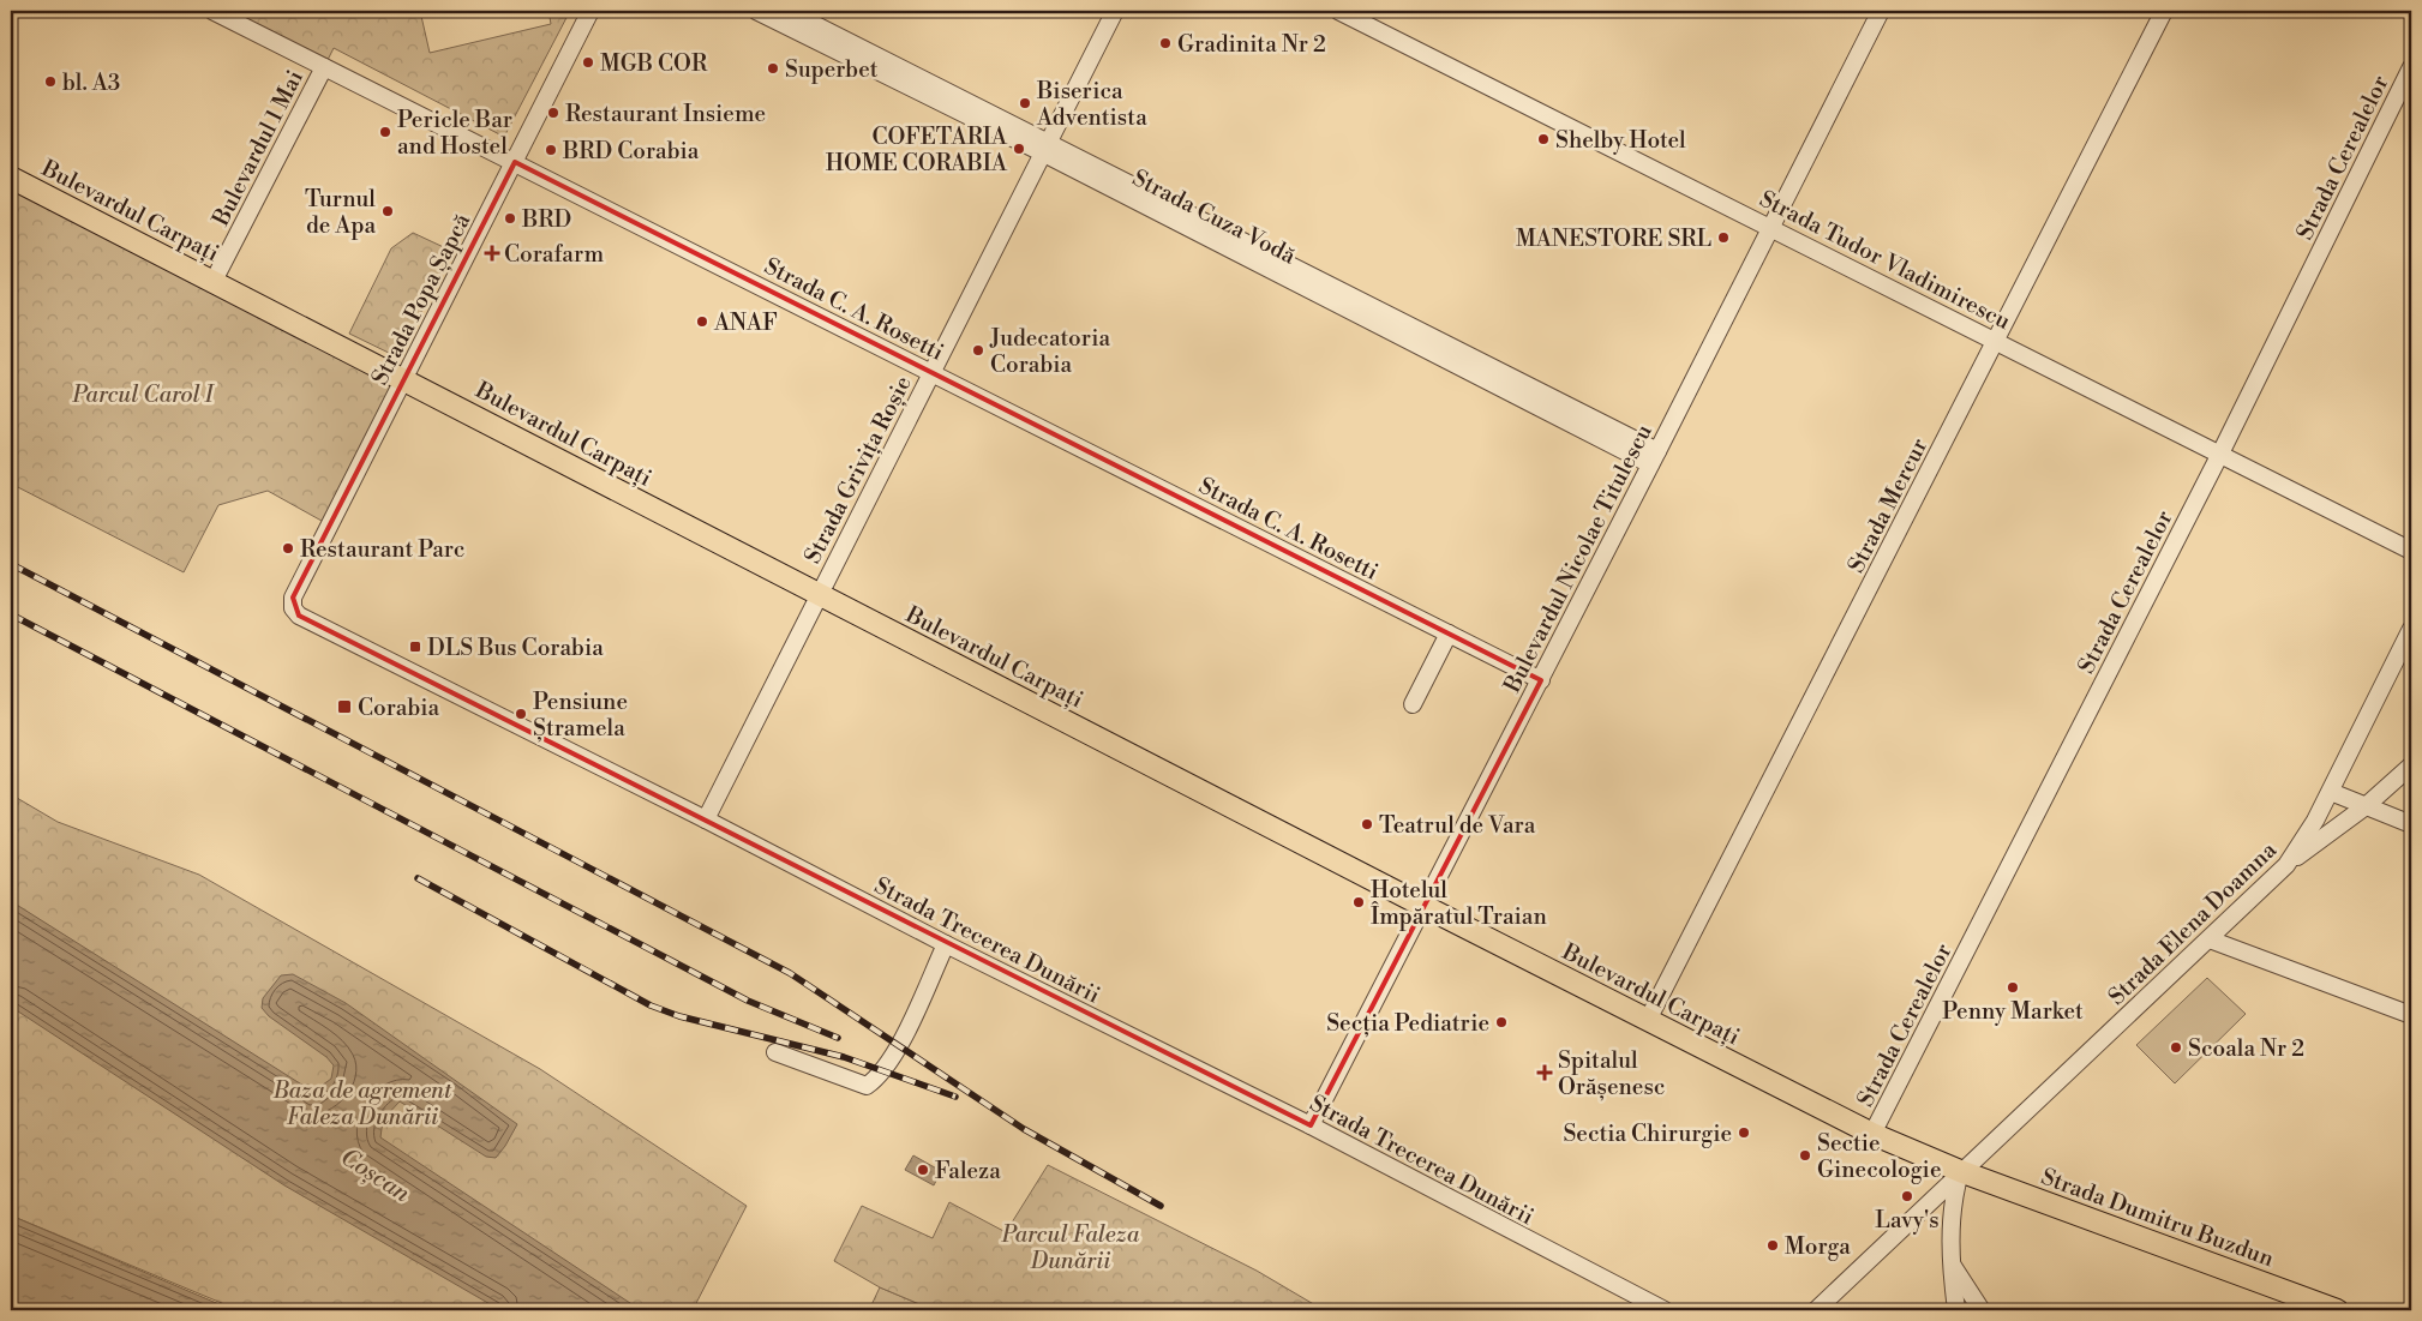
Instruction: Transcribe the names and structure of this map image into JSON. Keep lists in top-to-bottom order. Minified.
{"streets":{"main road":["Bulevardul Carpați","Strada Dumitru Buzdun"],"street":["Bulevardul 1 Mai","Strada Cerealelor","Strada Cuza Vodă","Strada Tudor Vladimirescu","Strada Popa Șapcă","Strada C. A. Rosetti","Strada Grivița Roșie","Strada Mercur","Bulevardul Nicolae Titulescu","Strada Elena Doamna","Strada Trecerea Dunării"]},"crossings":[["Bulevardul 1 Mai","Bulevardul Carpați"],["Bulevardul 1 Mai","Strada C. A. Rosetti"],["Strada Cerealelor","Bulevardul Carpați"],["Strada Cerealelor","Strada Tudor Vladimirescu"],["Bulevardul Carpați","Strada Popa Șapcă"],["Bulevardul Carpați","Strada Grivița Roșie"],["Bulevardul Carpați","Strada Mercur"],["Bulevardul Carpați","Bulevardul Nicolae Titulescu"],["Bulevardul Carpați","Strada Elena Doamna"],["Bulevardul Carpați","Strada Dumitru Buzdun"],["Strada Cuza Vodă","Strada Grivița Roșie"],["Strada Cuza Vodă","Bulevardul Nicolae Titulescu"],["Strada Tudor Vladimirescu","Strada Mercur"],["Strada Tudor Vladimirescu","Bulevardul Nicolae Titulescu"],["Strada Popa Șapcă","Strada C. A. Rosetti"],["Strada Popa Șapcă","Strada Trecerea Dunării"],["Strada C. A. Rosetti","Strada Grivița Roșie"],["Strada C. A. Rosetti","Bulevardul Nicolae Titulescu"],["Strada Grivița Roșie","Strada Trecerea Dunării"],["Bulevardul Nicolae Titulescu","Strada Trecerea Dunării"],["Strada Elena Doamna","Strada Dumitru Buzdun"]],"water":["Coșcan"],"parks":["Parcul Carol I","Baza de agrement Faleza Dunării","Parcul Faleza Dunării"],"places":{"other":["Gradinita Nr 2","MGB COR","Superbet","bl. A3","Biserica Adventista","Restaurant Insieme","Pericle Bar and Hostel","Shelby Hotel","COFETARIA HOME CORABIA","BRD Corabia","Turnul de Apa","BRD","MANESTORE SRL","ANAF","Judecatoria Corabia","Restaurant Parc","Pensiune Ștramela","Teatrul de Vara","Hotelul Împăratul Traian","Penny Market","Secția Pediatrie","Scoala Nr 2","Sectia Chirurgie","Sectie Ginecologie","Faleza","Lavy's","Morga"],"health":["Corafarm","Spitalul Orășenesc"],"transit":["DLS Bus Corabia","Corabia"]}}
